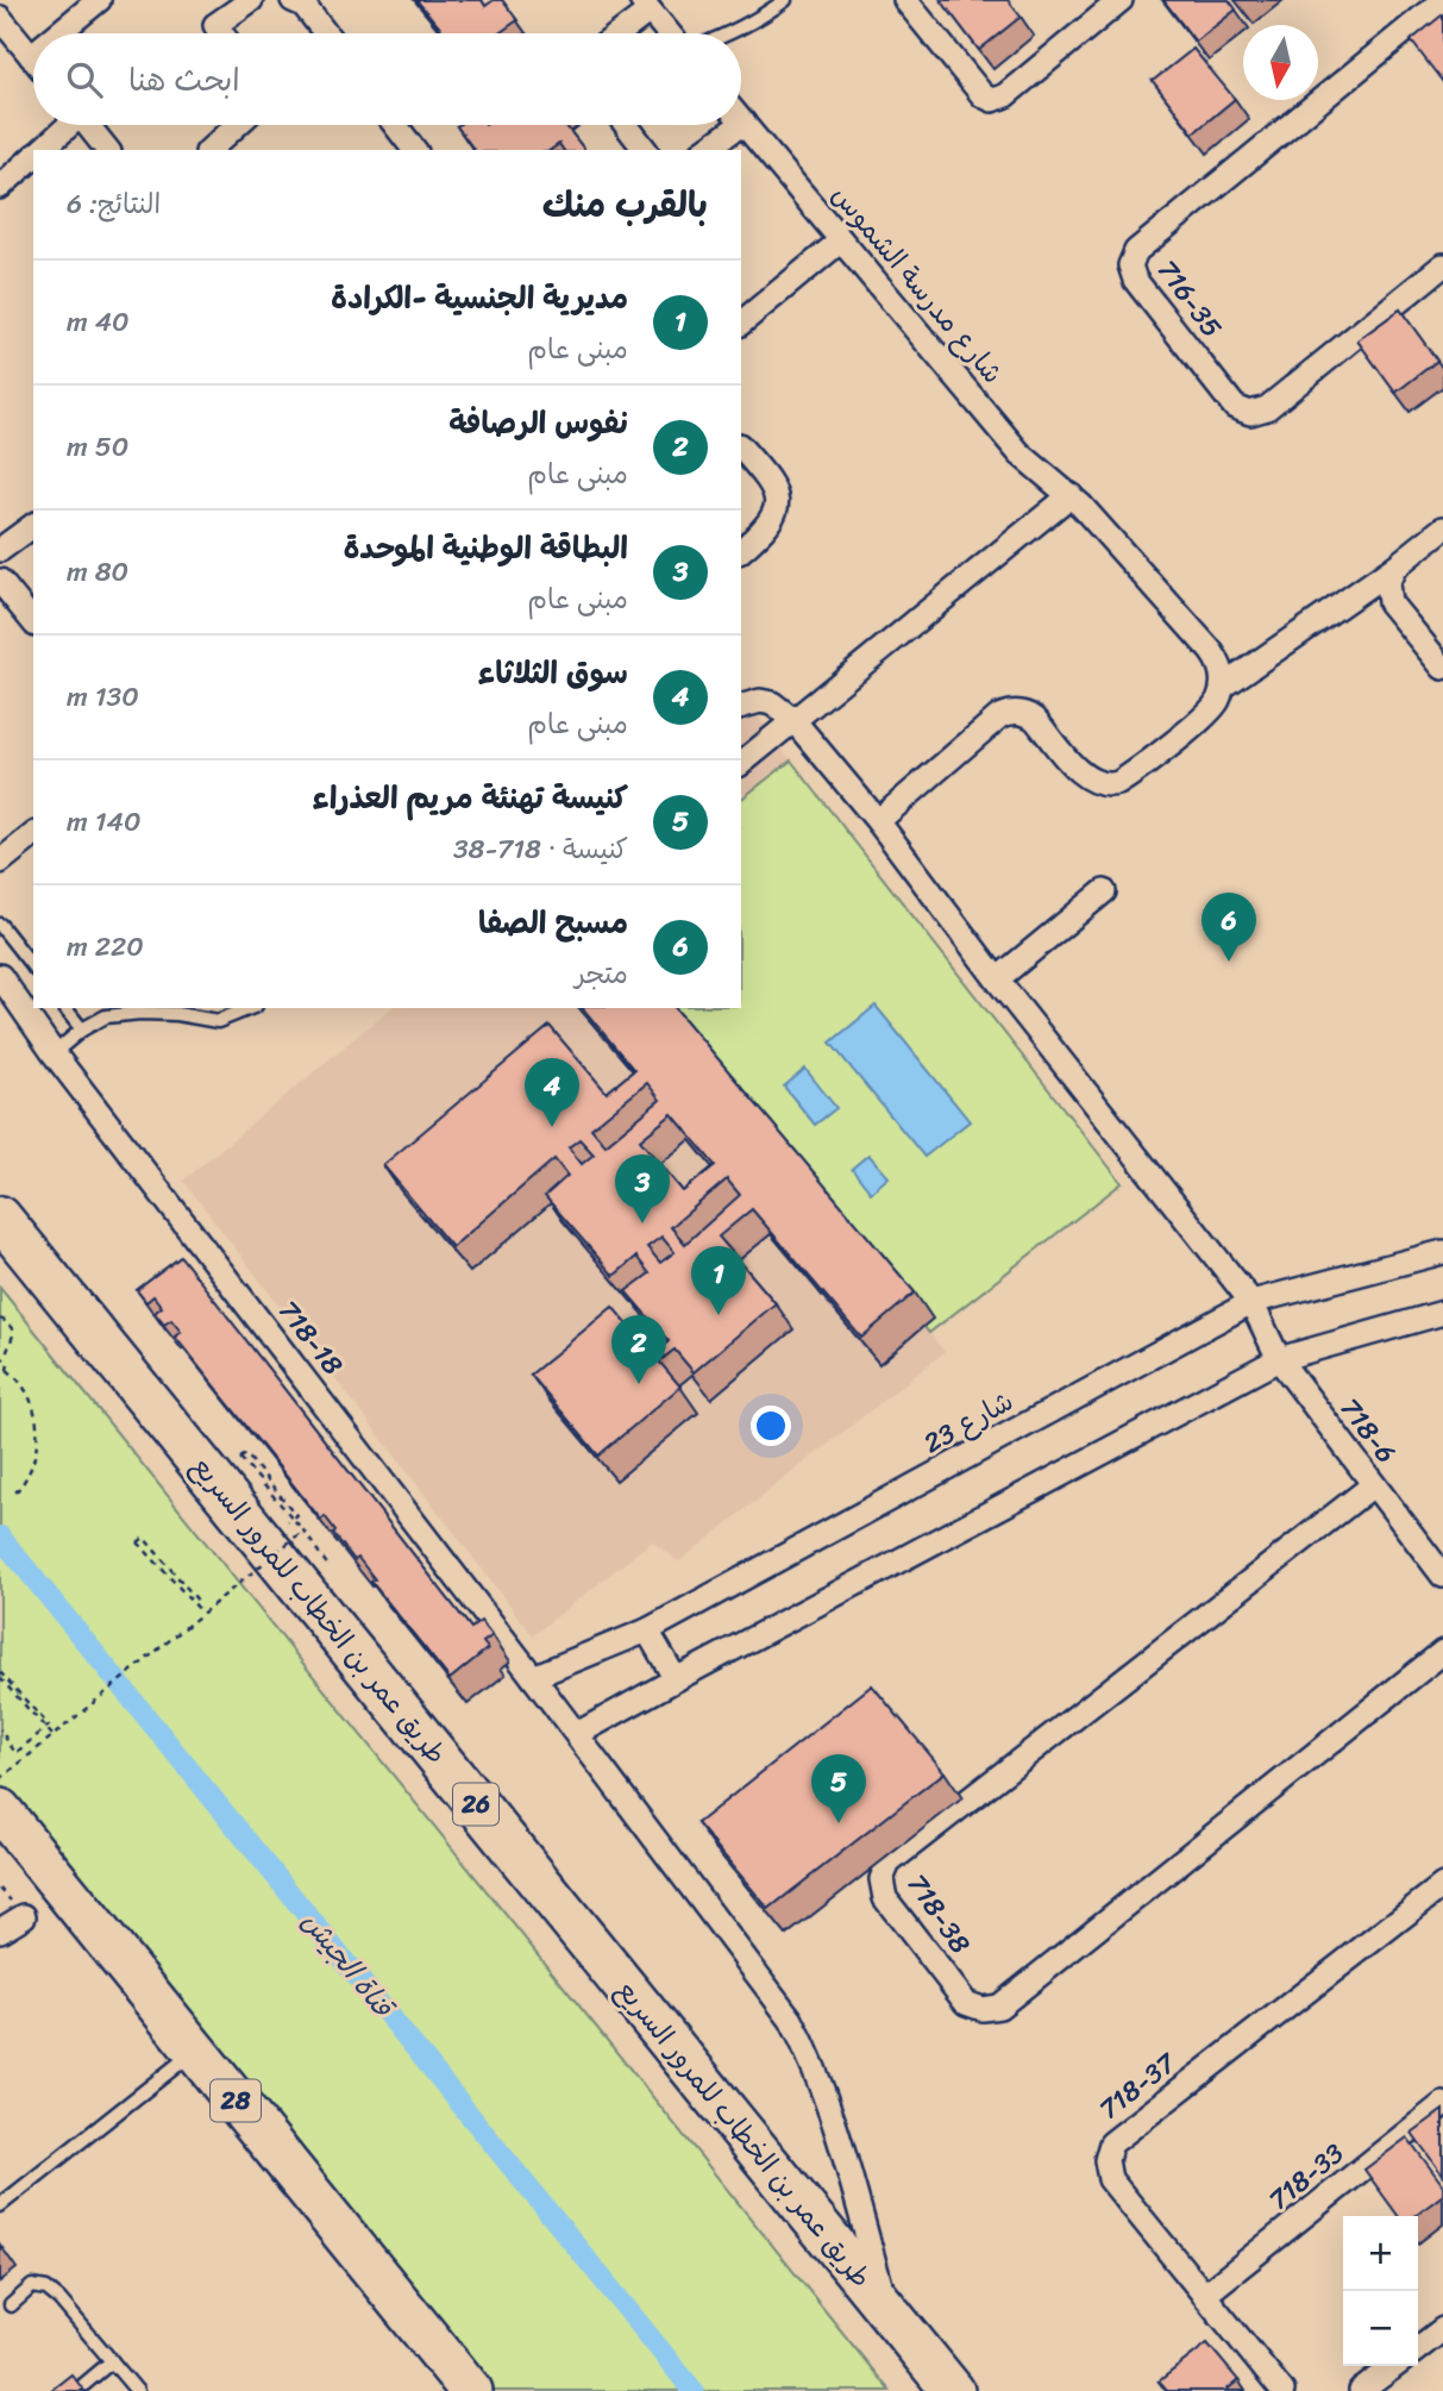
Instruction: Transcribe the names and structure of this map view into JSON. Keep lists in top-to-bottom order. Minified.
{"streets":{"highway":["طريق عمر بن الخطاب للمرور السريع","26","28"],"street":["شارع مدرسة الشموس","716-35","718-18","شارع 23","718-6","718-38","718-37","718-33"]},"crossings":[["718-18","شارع 23"],["718-18","طريق عمر بن الخطاب للمرور السريع"],["شارع 23","718-6"],["718-6","718-38"],["718-37","718-33"]],"water":["قناة الجيش"],"north":"bottom","page":{"search":"ابحث هنا","heading":["بالقرب منك","النتائج: 6"],"list":[{"mark":"1","name":"مديرية الجنسية -الكرادة","note":"مبنى عام","value":"40 m"},{"mark":"2","name":"نفوس الرصافة","note":"مبنى عام","value":"50 m"},{"mark":"3","name":"البطاقة الوطنية الموحدة","note":"مبنى عام","value":"80 m"},{"mark":"4","name":"سوق الثلاثاء","note":"مبنى عام","value":"130 m"},{"mark":"5","name":"كنيسة تهنئة مريم العذراء","note":"كنيسة · 718-38","value":"140 m"},{"mark":"6","name":"مسبح الصفا","note":"متجر","value":"220 m"}],"pins":["6","4","3","1","2","5"],"map_buttons":["+","−"]}}
